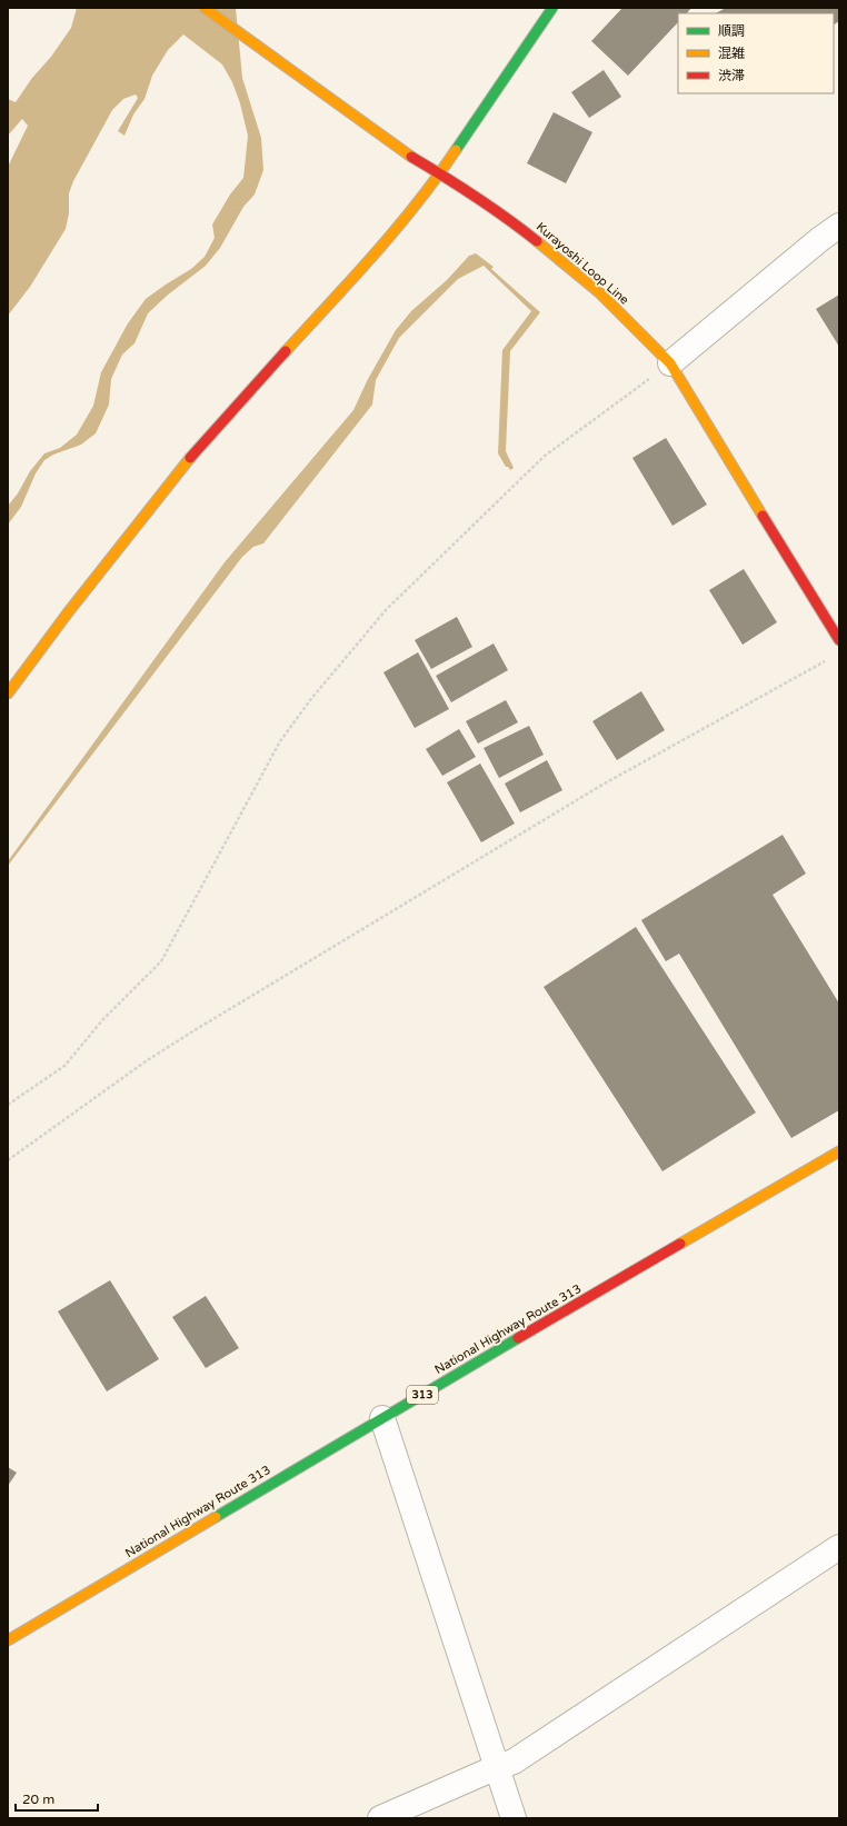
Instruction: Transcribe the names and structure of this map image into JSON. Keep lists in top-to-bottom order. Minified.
{"streets":{"main road":["Kurayoshi Loop Line","National Highway Route 313","313"]},"legend":["順調","混雑","渋滞"],"scale_bar":"20 m"}
